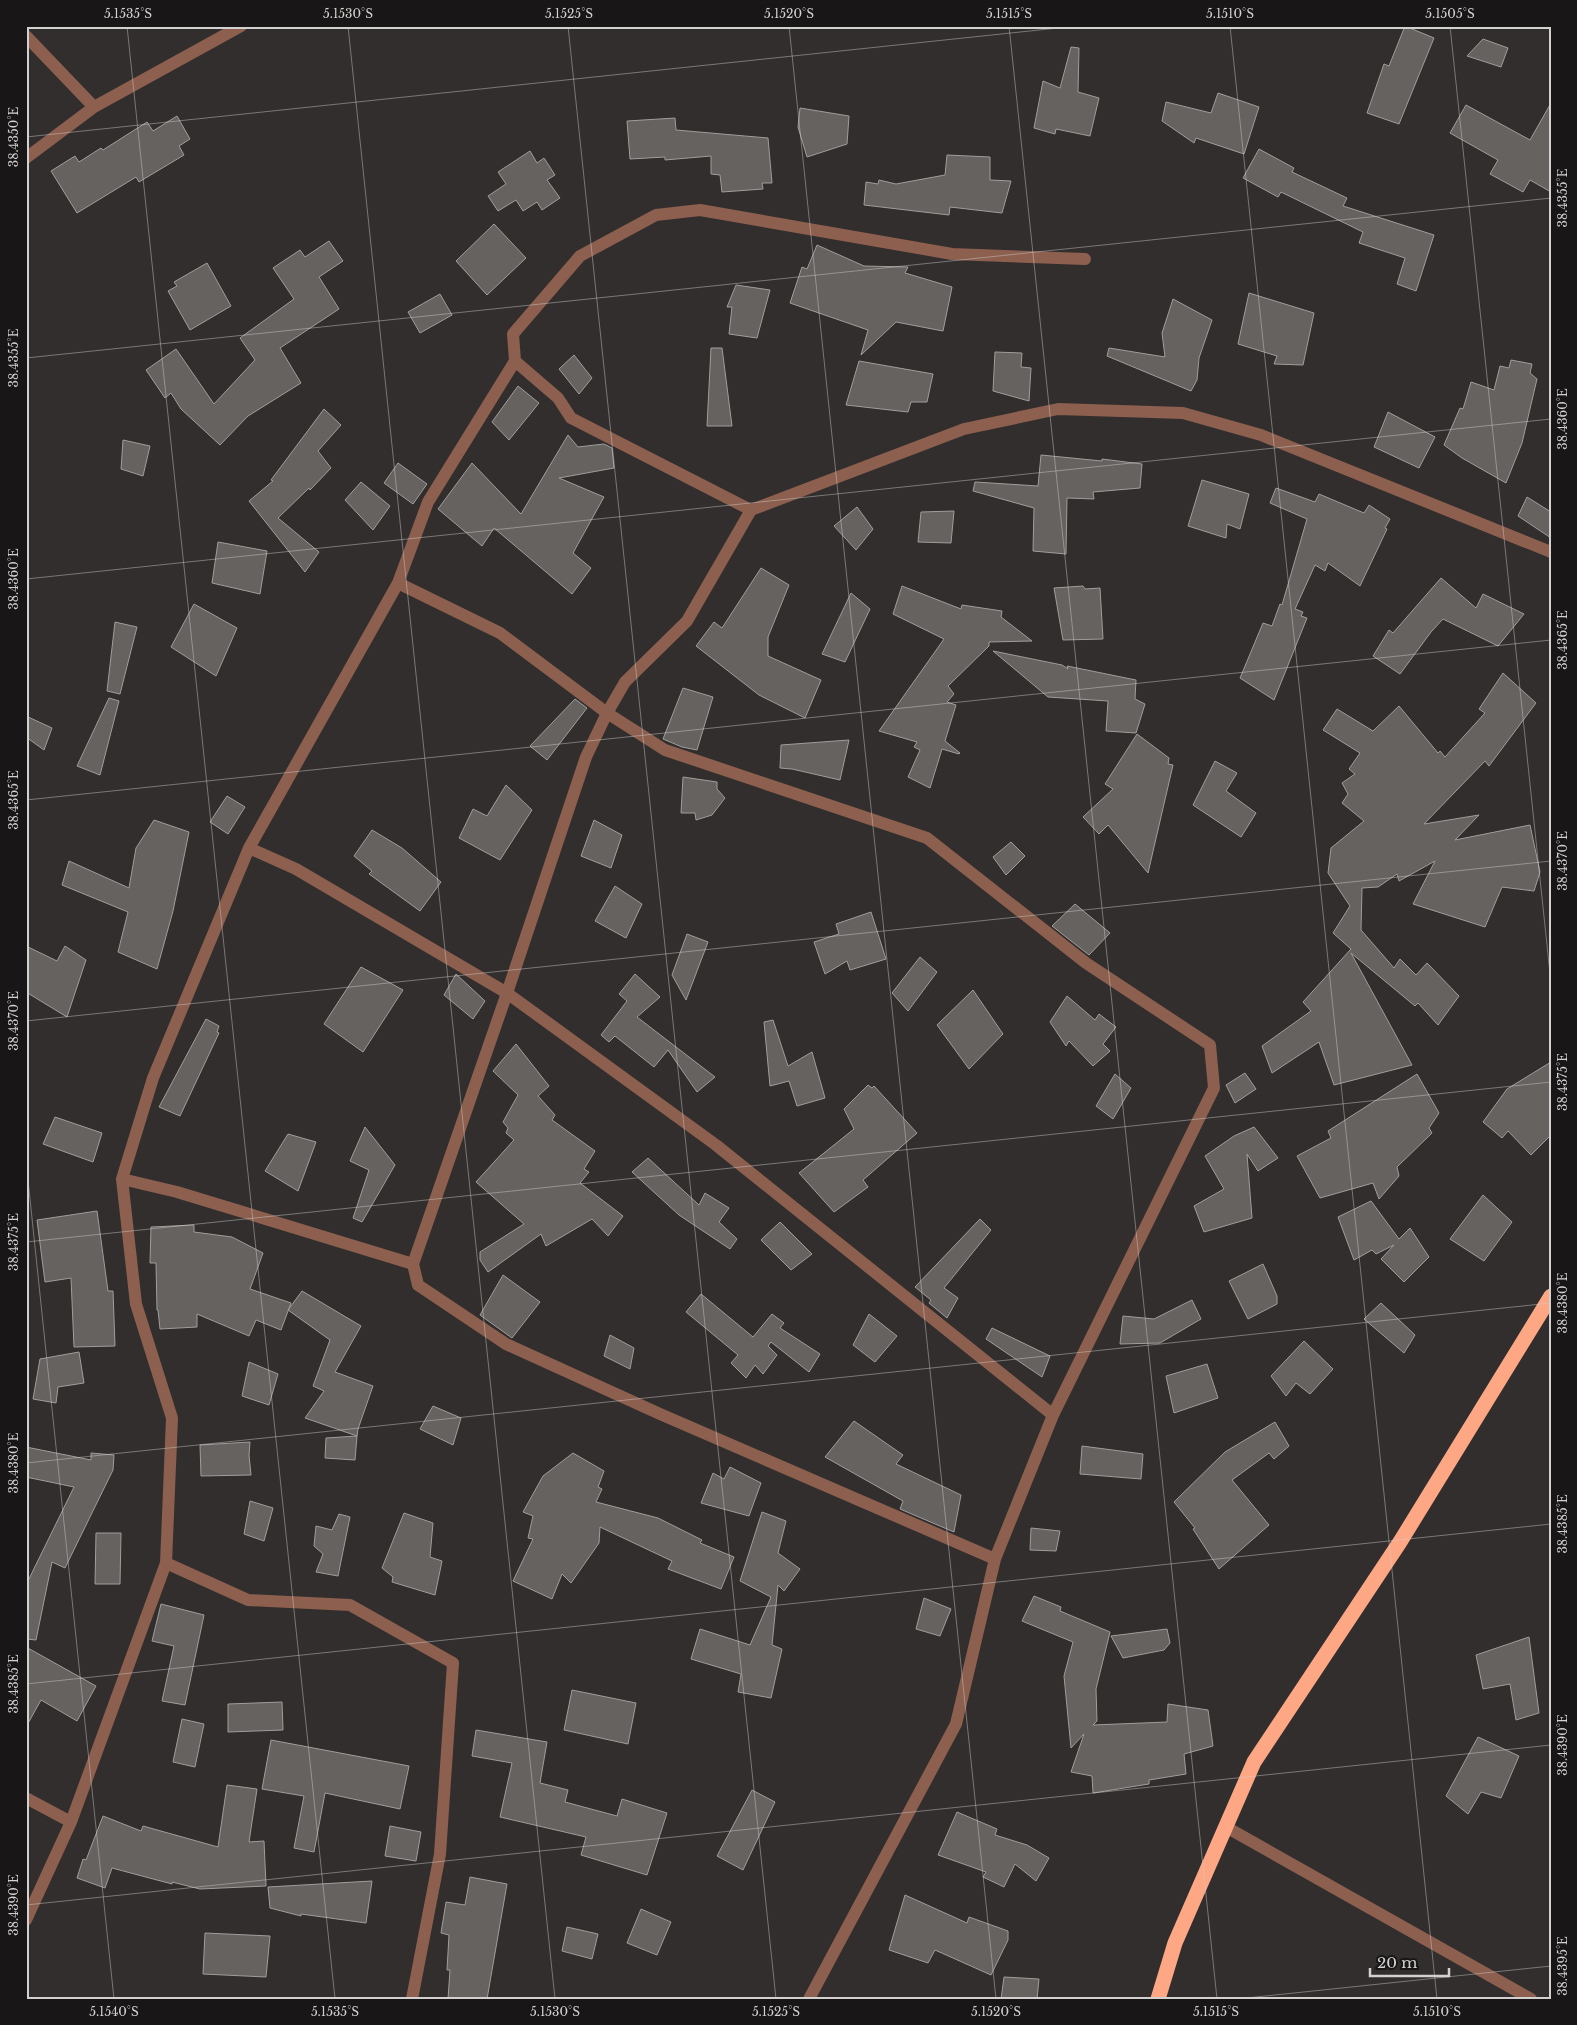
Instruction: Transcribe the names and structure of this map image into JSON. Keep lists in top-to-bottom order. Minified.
{"scale_bar":"20 m","coordinates":["5.1535°S","5.1530°S","5.1525°S","5.1520°S","5.1515°S","5.1510°S","5.1505°S","38.4350°E","38.4355°E","38.4360°E","38.4365°E","38.4370°E","38.4375°E","38.4380°E","38.4385°E","38.4390°E","38.4395°E","5.1540°S"]}
